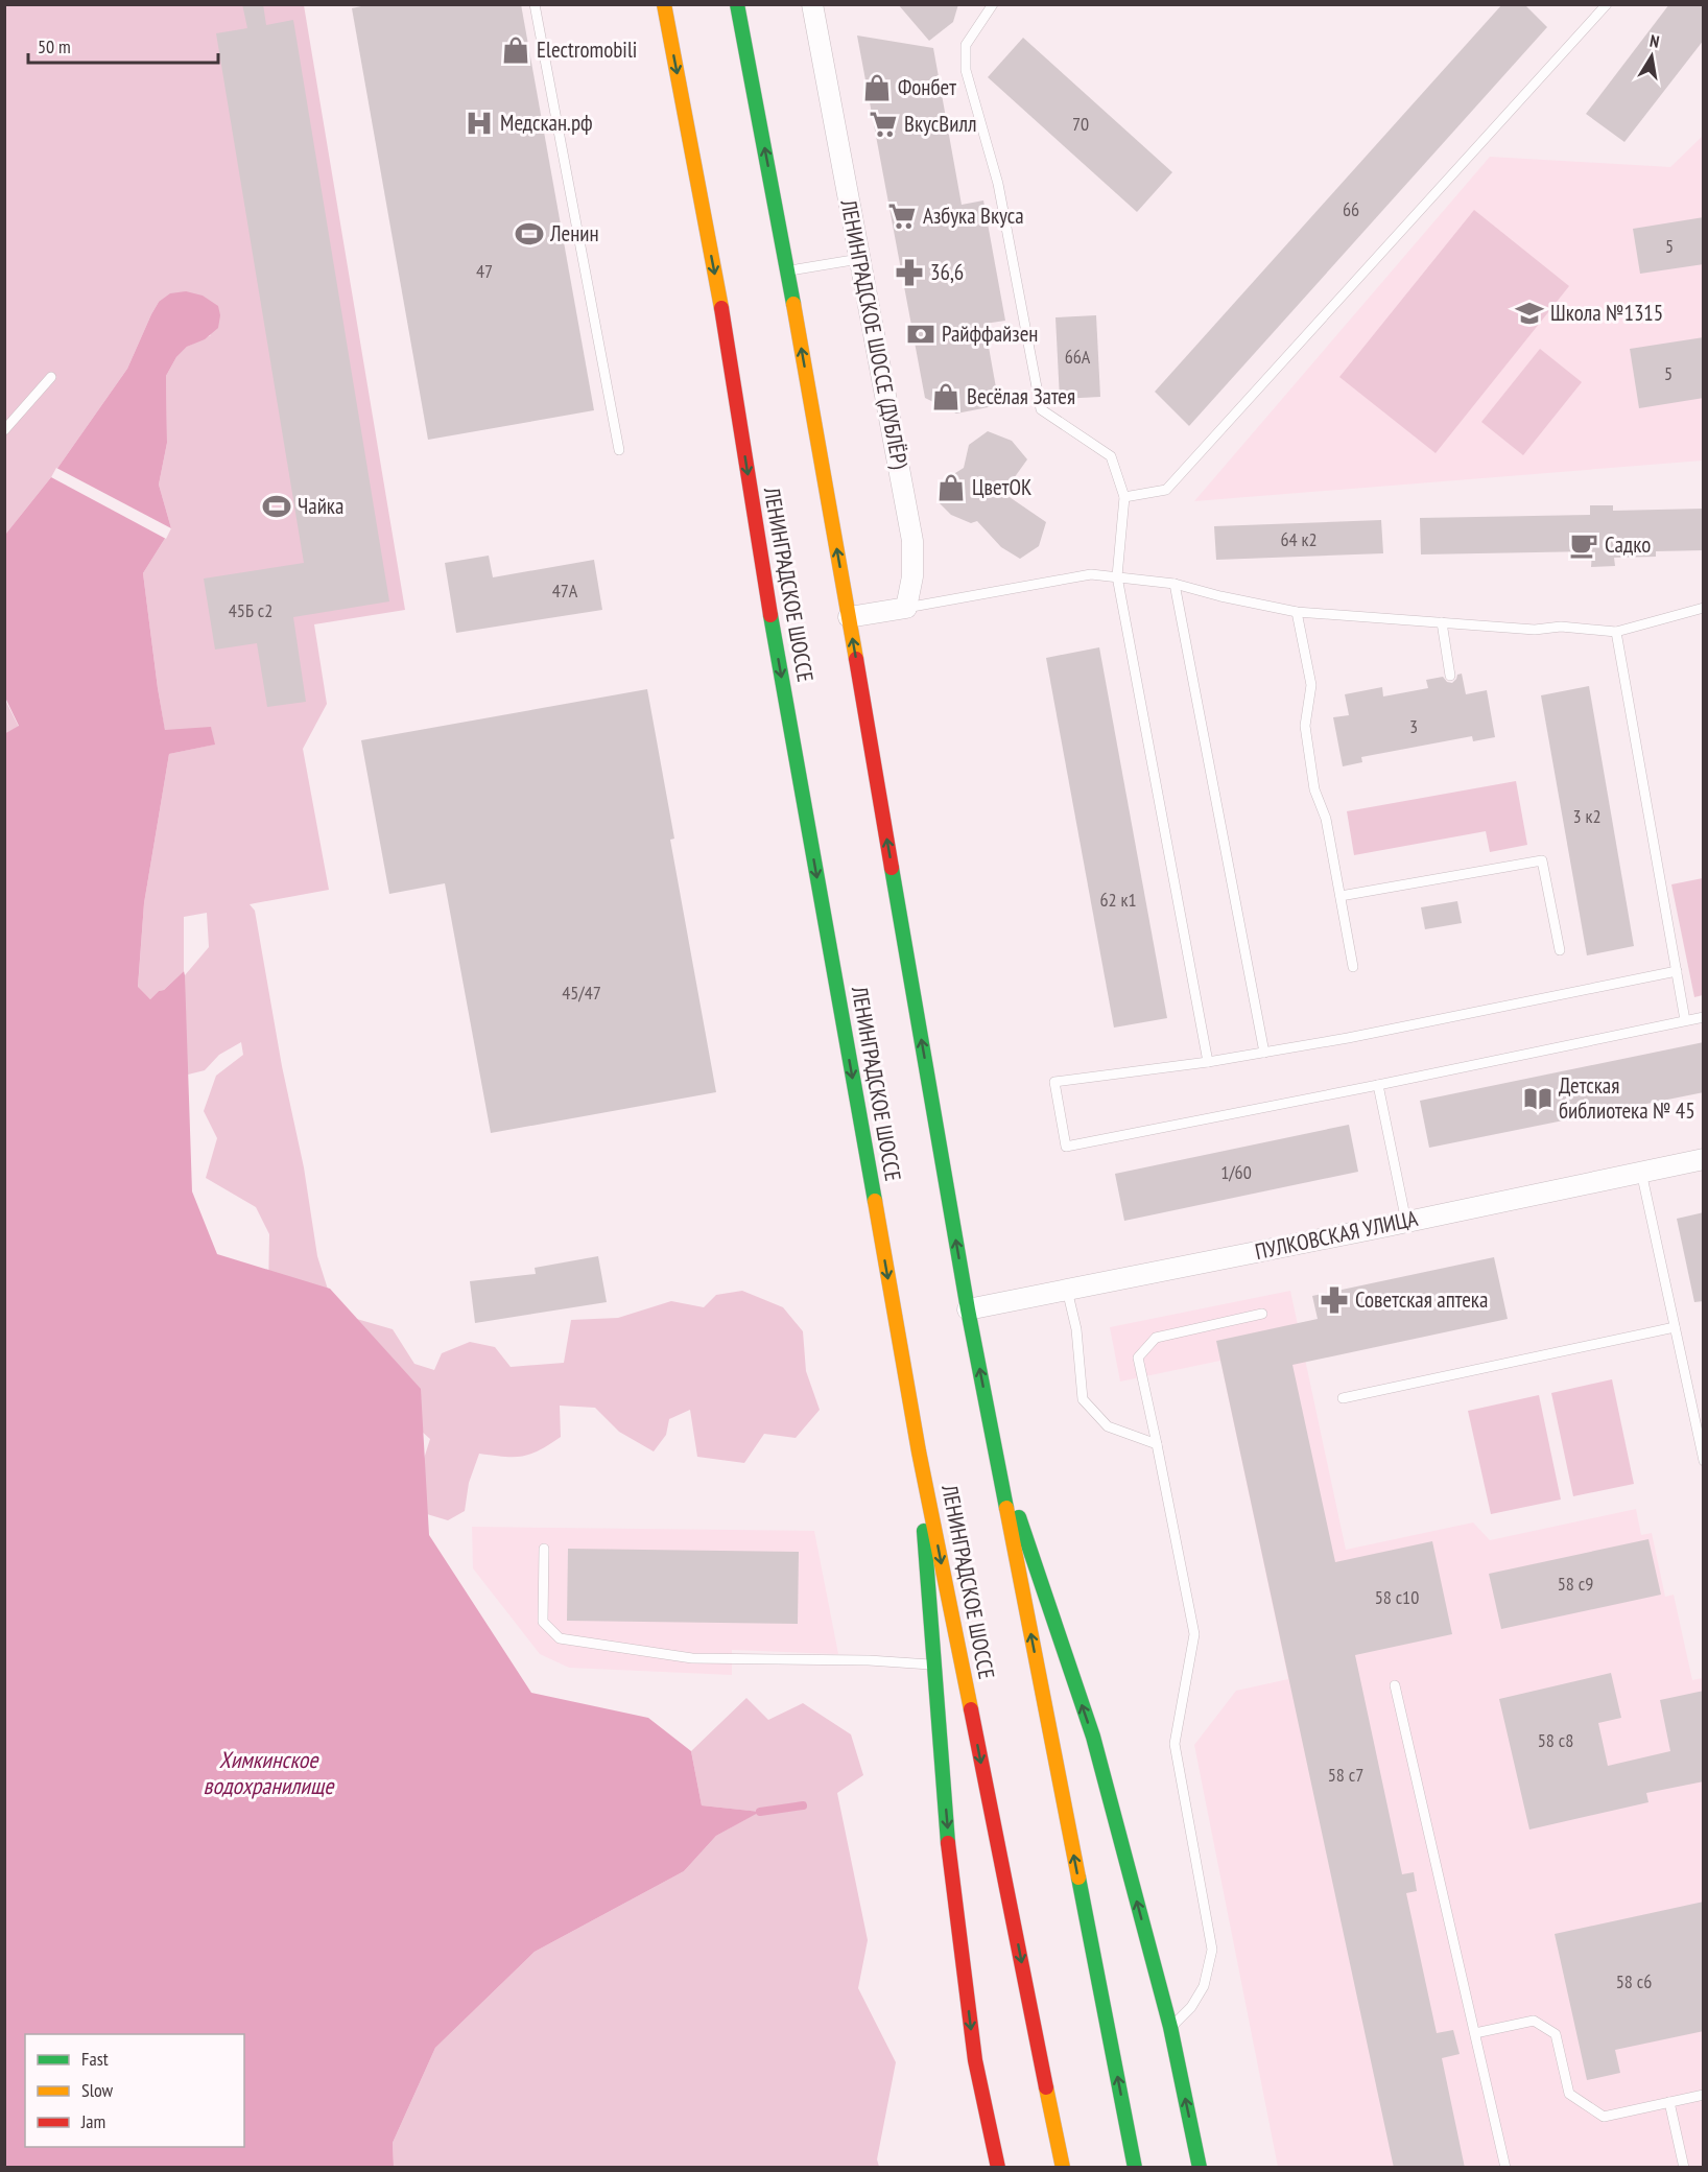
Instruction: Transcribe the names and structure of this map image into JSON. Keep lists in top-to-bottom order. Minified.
{"streets":{"main road":["ЛЕНИНГРАДСКОЕ ШОССЕ"],"street":["ЛЕНИНГРАДСКОЕ ШОССЕ (ДУБЛЁР)","ПУЛКОВСКАЯ УЛИЦА"]},"water":["Химкинское водохранилище"],"places":{"shop":["Electromobili","Фонбет","Весёлая Затея","ЦветОК"],"hospital":["Медскан.рф"],"supermarket":["ВкусВилл","Азбука Вкуса"],"sports":["Ленин","Чайка"],"pharmacy":["36,6","Советская аптека"],"school or university":["Школа №1315"],"bank":["Райффайзен"],"cafe":["Садко"],"library":["Детская библиотека № 45"]},"house_numbers":["70","66","5","47","66А","5","64 к2","47А","45Б с2","3","3 к2","62 к1","45/47","1/60","58 с9","58 с10","58 с8","58 с7","58 с6"],"legend":["Fast","Slow","Jam"],"scale_bar":"50 m","north":"top"}
